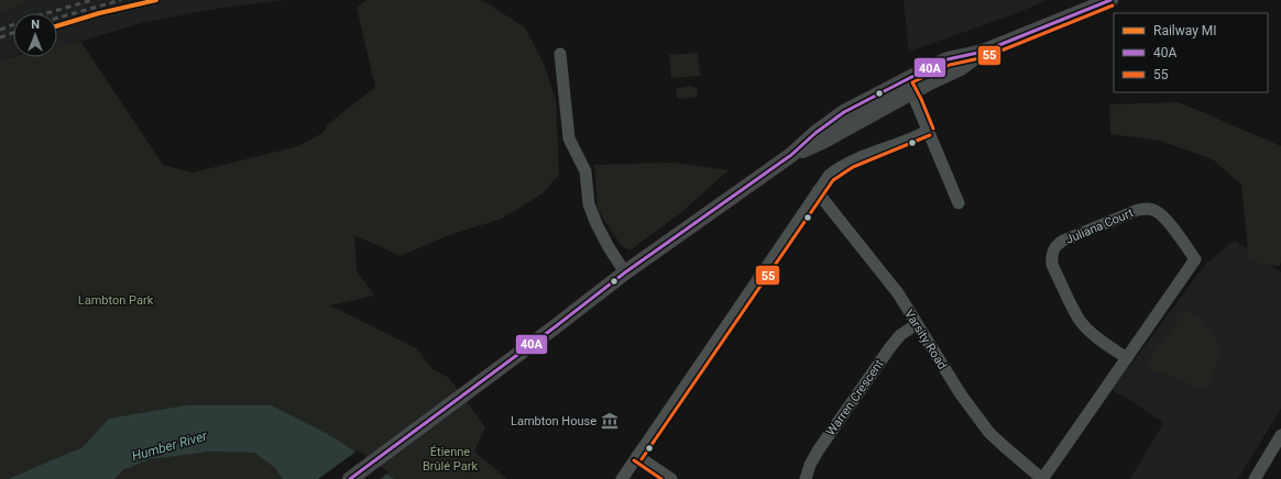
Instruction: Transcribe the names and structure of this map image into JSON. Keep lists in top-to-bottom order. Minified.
{"streets":{"street":["Juliana Court","Varsity Road","Warren Crescent"]},"crossings":[["Juliana Court","Varsity Road"],["Varsity Road","Warren Crescent"]],"water":["Humber River"],"parks":["Lambton Park","Étienne Brûlé Park"],"places":{"museum":["Lambton House"]},"lines":["rail line MI","transit line 40A","transit line 55"],"legend":["Railway MI","40A","55"],"north":"top"}
